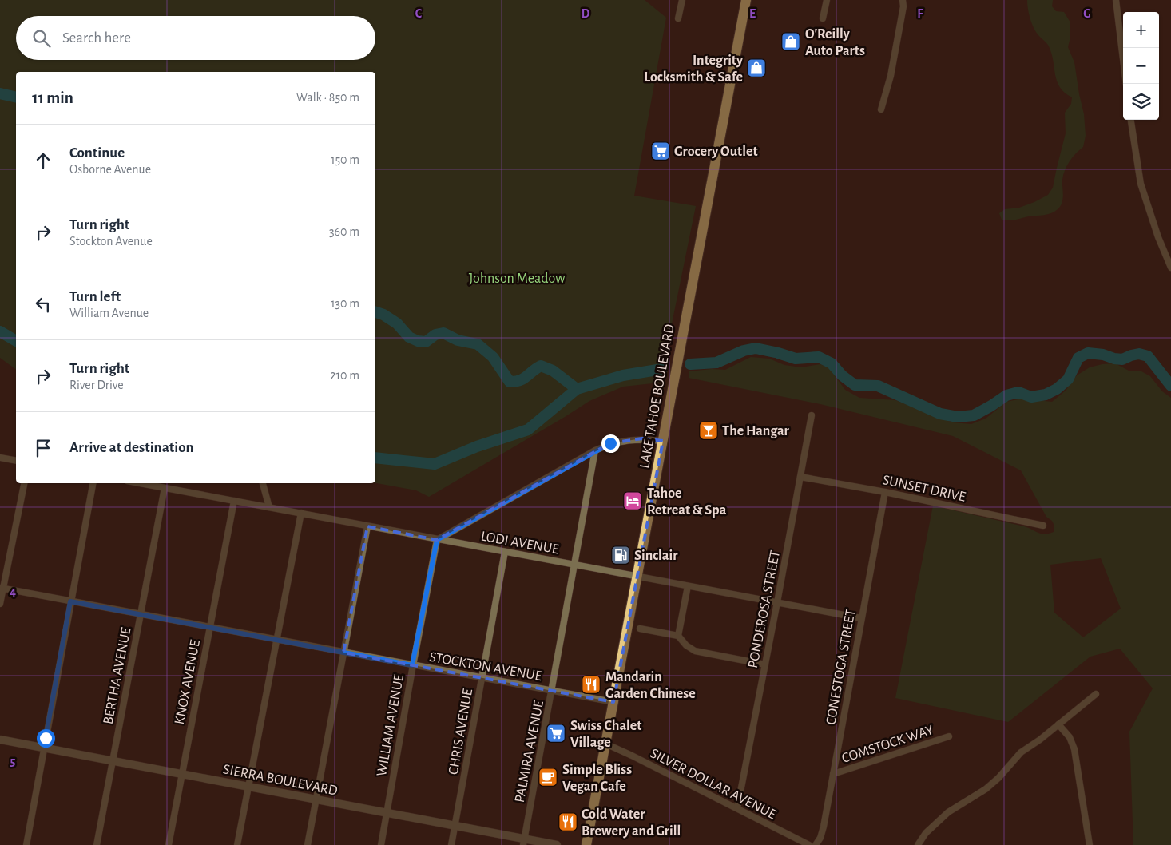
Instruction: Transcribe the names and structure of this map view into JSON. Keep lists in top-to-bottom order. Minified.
{"streets":{"highway":["LAKE TAHOE BOULEVARD"],"street":["SUNSET DRIVE","LODI AVENUE","PONDEROSA STREET","STOCKTON AVENUE","CONESTOGA STREET","BERTHA AVENUE","KNOX AVENUE","WILLIAM AVENUE","CHRIS AVENUE","COMSTOCK WAY","PALMIRA AVENUE","SIERRA BOULEVARD","SILVER DOLLAR AVENUE"]},"crossings":[["LAKE TAHOE BOULEVARD","LODI AVENUE"],["LAKE TAHOE BOULEVARD","STOCKTON AVENUE"],["LAKE TAHOE BOULEVARD","SILVER DOLLAR AVENUE"],["SUNSET DRIVE","PONDEROSA STREET"],["SUNSET DRIVE","CONESTOGA STREET"],["LODI AVENUE","PONDEROSA STREET"],["LODI AVENUE","CONESTOGA STREET"],["LODI AVENUE","BERTHA AVENUE"],["LODI AVENUE","KNOX AVENUE"],["LODI AVENUE","WILLIAM AVENUE"],["LODI AVENUE","CHRIS AVENUE"],["LODI AVENUE","PALMIRA AVENUE"],["PONDEROSA STREET","SILVER DOLLAR AVENUE"],["STOCKTON AVENUE","BERTHA AVENUE"],["STOCKTON AVENUE","KNOX AVENUE"],["STOCKTON AVENUE","WILLIAM AVENUE"],["STOCKTON AVENUE","CHRIS AVENUE"],["STOCKTON AVENUE","PALMIRA AVENUE"],["CONESTOGA STREET","COMSTOCK WAY"],["BERTHA AVENUE","SIERRA BOULEVARD"],["KNOX AVENUE","SIERRA BOULEVARD"],["WILLIAM AVENUE","SIERRA BOULEVARD"],["CHRIS AVENUE","SIERRA BOULEVARD"],["PALMIRA AVENUE","SIERRA BOULEVARD"]],"parks":["Johnson Meadow"],"places":{"shop":["O'Reilly Auto Parts","Integrity Locksmith & Safe"],"supermarket":["Grocery Outlet","Swiss Chalet Village"],"bar":["The Hangar"],"hotel":["Tahoe Retreat & Spa"],"fuel station":["Sinclair"],"restaurant":["Mandarin Garden Chinese","Cold Water Brewery and Grill"],"cafe":["Simple Bliss Vegan Cafe"]},"page":{"map_buttons":["+","−"],"search":"Search here","heading":["11 min","Walk · 850 m"],"list":[["Continue","Osborne Avenue","150 m"],["Turn right","Stockton Avenue","360 m"],["Turn left","William Avenue","130 m"],["Turn right","River Drive","210 m"],"Arrive at destination"]},"grid":{"columns":["C","D","E","F","G"],"rows":["4","5"]}}
